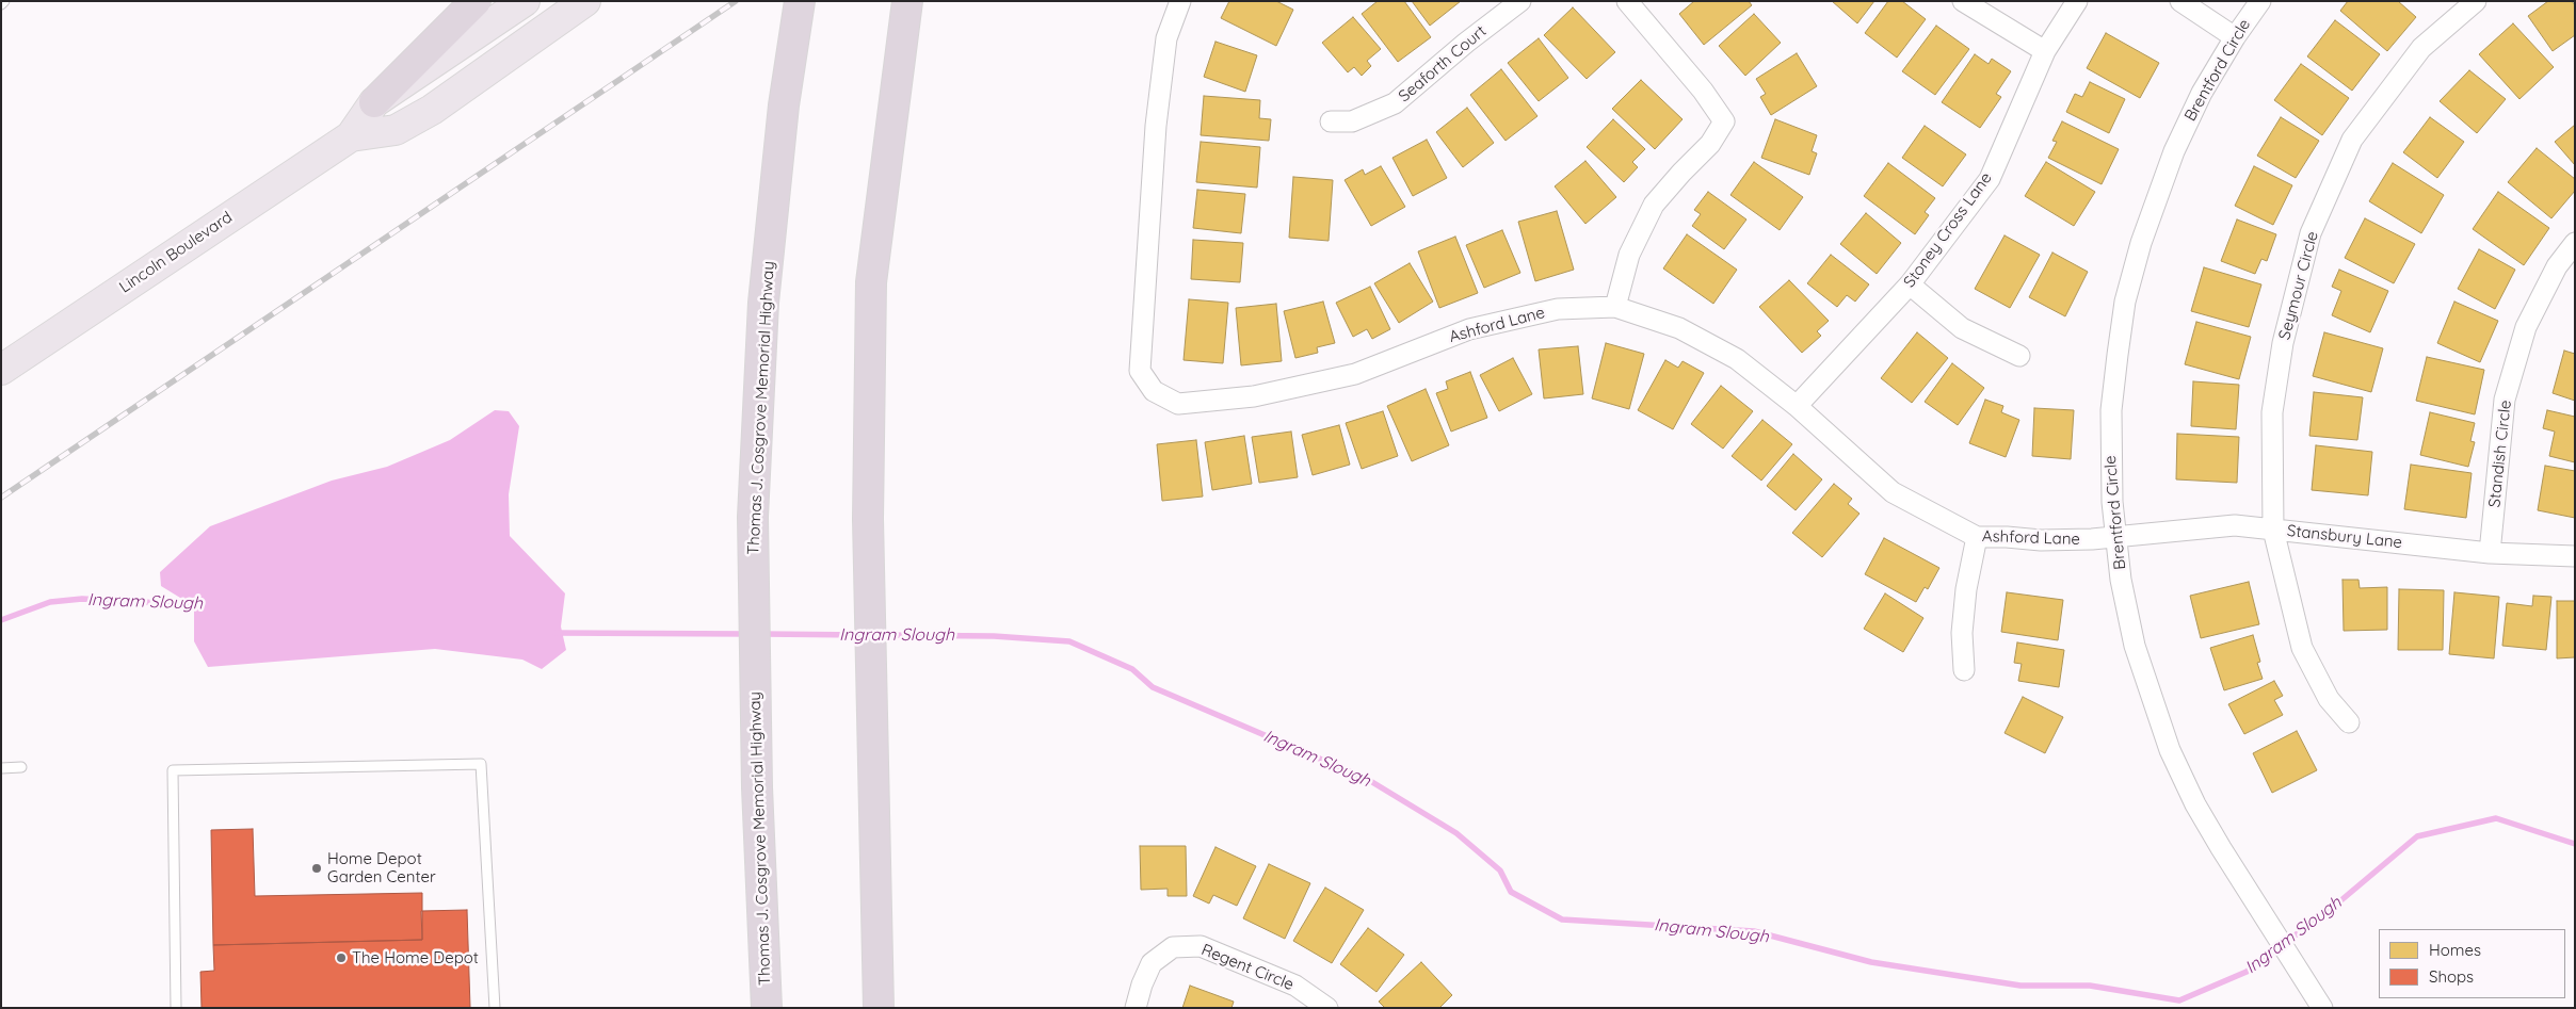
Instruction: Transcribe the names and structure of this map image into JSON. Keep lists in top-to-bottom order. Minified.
{"streets":{"highway":["Thomas J. Cosgrove Memorial Highway"],"main road":["Lincoln Boulevard"],"street":["Seaforth Court","Brentford Circle","Stoney Cross Lane","Seymour Circle","Ashford Lane","Standish Circle","Stansbury Lane","Regent Circle"]},"crossings":[["Brentford Circle","Ashford Lane"],["Brentford Circle","Stansbury Lane"],["Stoney Cross Lane","Ashford Lane"],["Seymour Circle","Stansbury Lane"],["Ashford Lane","Stansbury Lane"],["Standish Circle","Stansbury Lane"]],"water":["Ingram Slough"],"places":["Home Depot Garden Center","The Home Depot"],"legend":["Homes","Shops"]}
